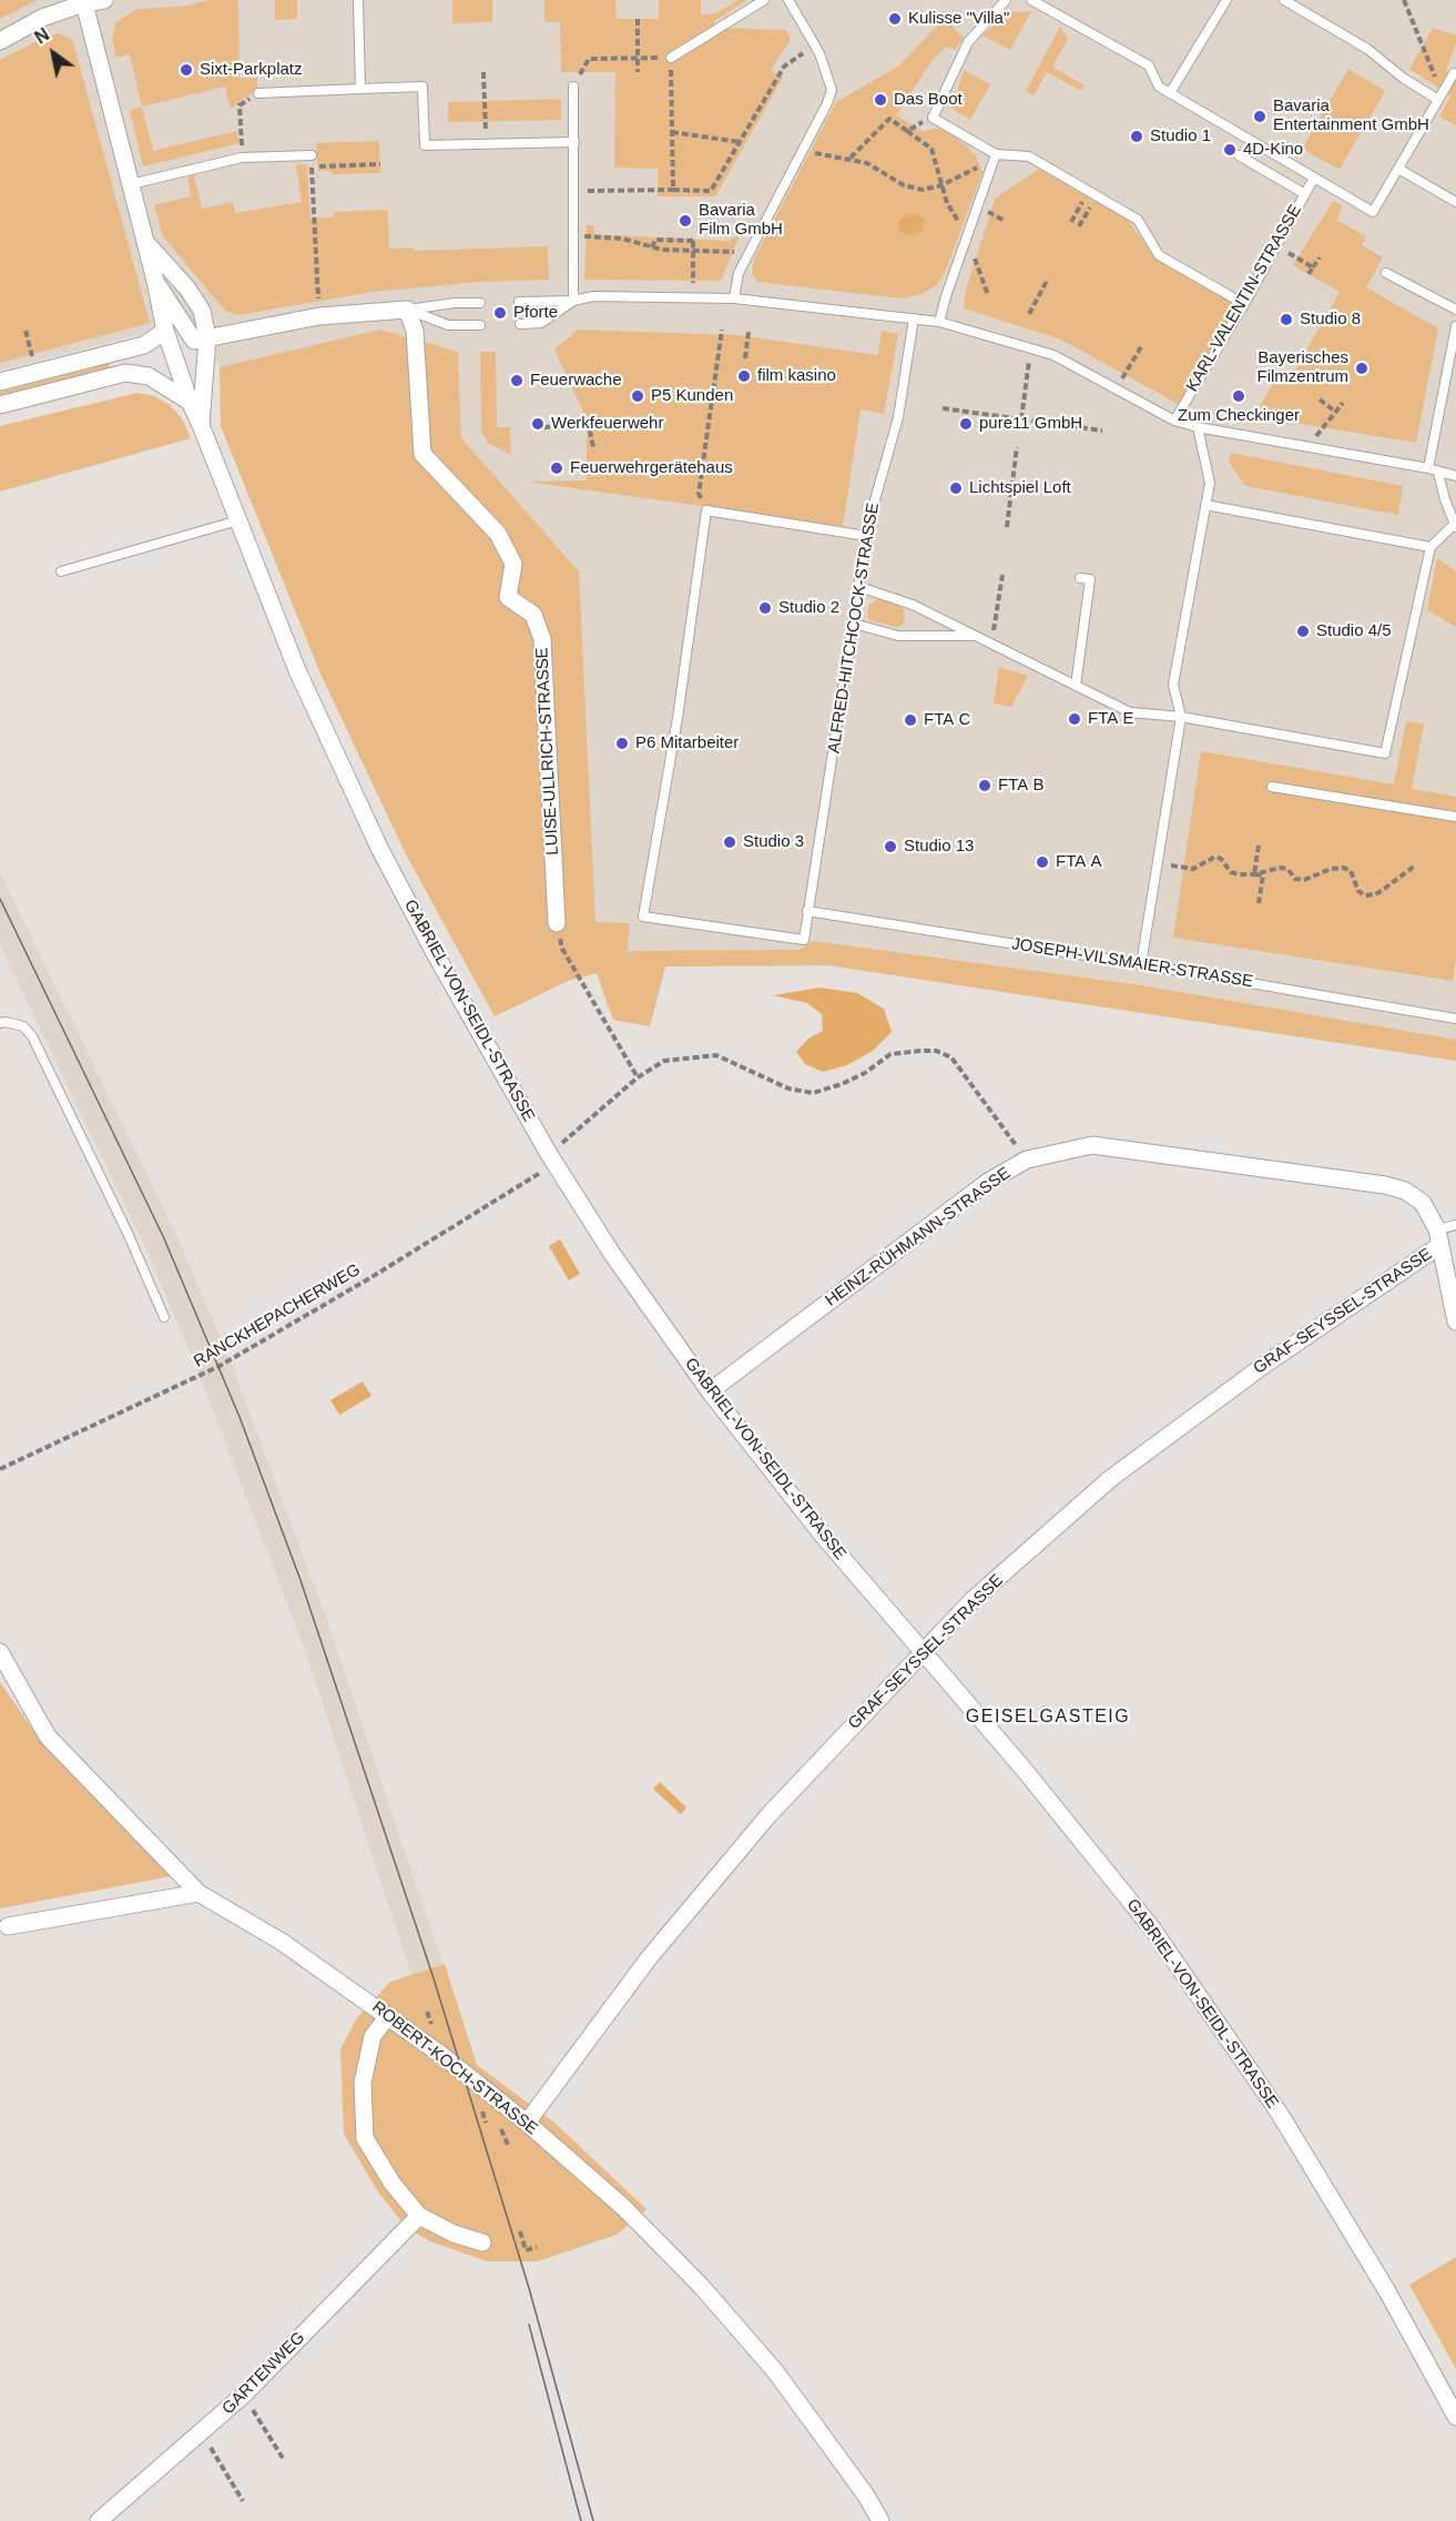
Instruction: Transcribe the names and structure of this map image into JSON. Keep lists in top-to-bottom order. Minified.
{"streets":{"street":["LUISE-ULLRICH-STRASSE","GABRIEL-VON-SEIDL-STRASSE","HEINZ-RÜHMANN-STRASSE","GRAF-SEYSSEL-STRASSE","ROBERT-KOCH-STRASSE","GARTENWEG"],"lane":["KARL-VALENTIN-STRASSE","ALFRED-HITCHCOCK-STRASSE","JOSEPH-VILSMAIER-STRASSE"],"path":["RANCKHEPACHERWEG"]},"crossings":[["ALFRED-HITCHCOCK-STRASSE","JOSEPH-VILSMAIER-STRASSE"],["GABRIEL-VON-SEIDL-STRASSE","HEINZ-RÜHMANN-STRASSE"],["GABRIEL-VON-SEIDL-STRASSE","GRAF-SEYSSEL-STRASSE"],["GABRIEL-VON-SEIDL-STRASSE","RANCKHEPACHERWEG"],["HEINZ-RÜHMANN-STRASSE","GRAF-SEYSSEL-STRASSE"],["HEINZ-RÜHMANN-STRASSE","RANCKHEPACHERWEG"],["GRAF-SEYSSEL-STRASSE","ROBERT-KOCH-STRASSE"]],"districts":["GEISELGASTEIG"],"places":["Kulisse \"Villa\"","Sixt-Parkplatz","Das Boot","Bavaria Entertainment GmbH","Studio 1","4D-Kino","Bavaria Film GmbH","Pforte","Studio 8","Bayerisches Filmzentrum","film kasino","Feuerwache","P5 Kunden","Zum Checkinger","Werkfeuerwehr","pure11 GmbH","Feuerwehrgerätehaus","Lichtspiel Loft","Studio 2","Studio 4/5","FTA E","FTA C","P6 Mitarbeiter","FTA B","Studio 3","Studio 13","FTA A"],"north":"top left"}
